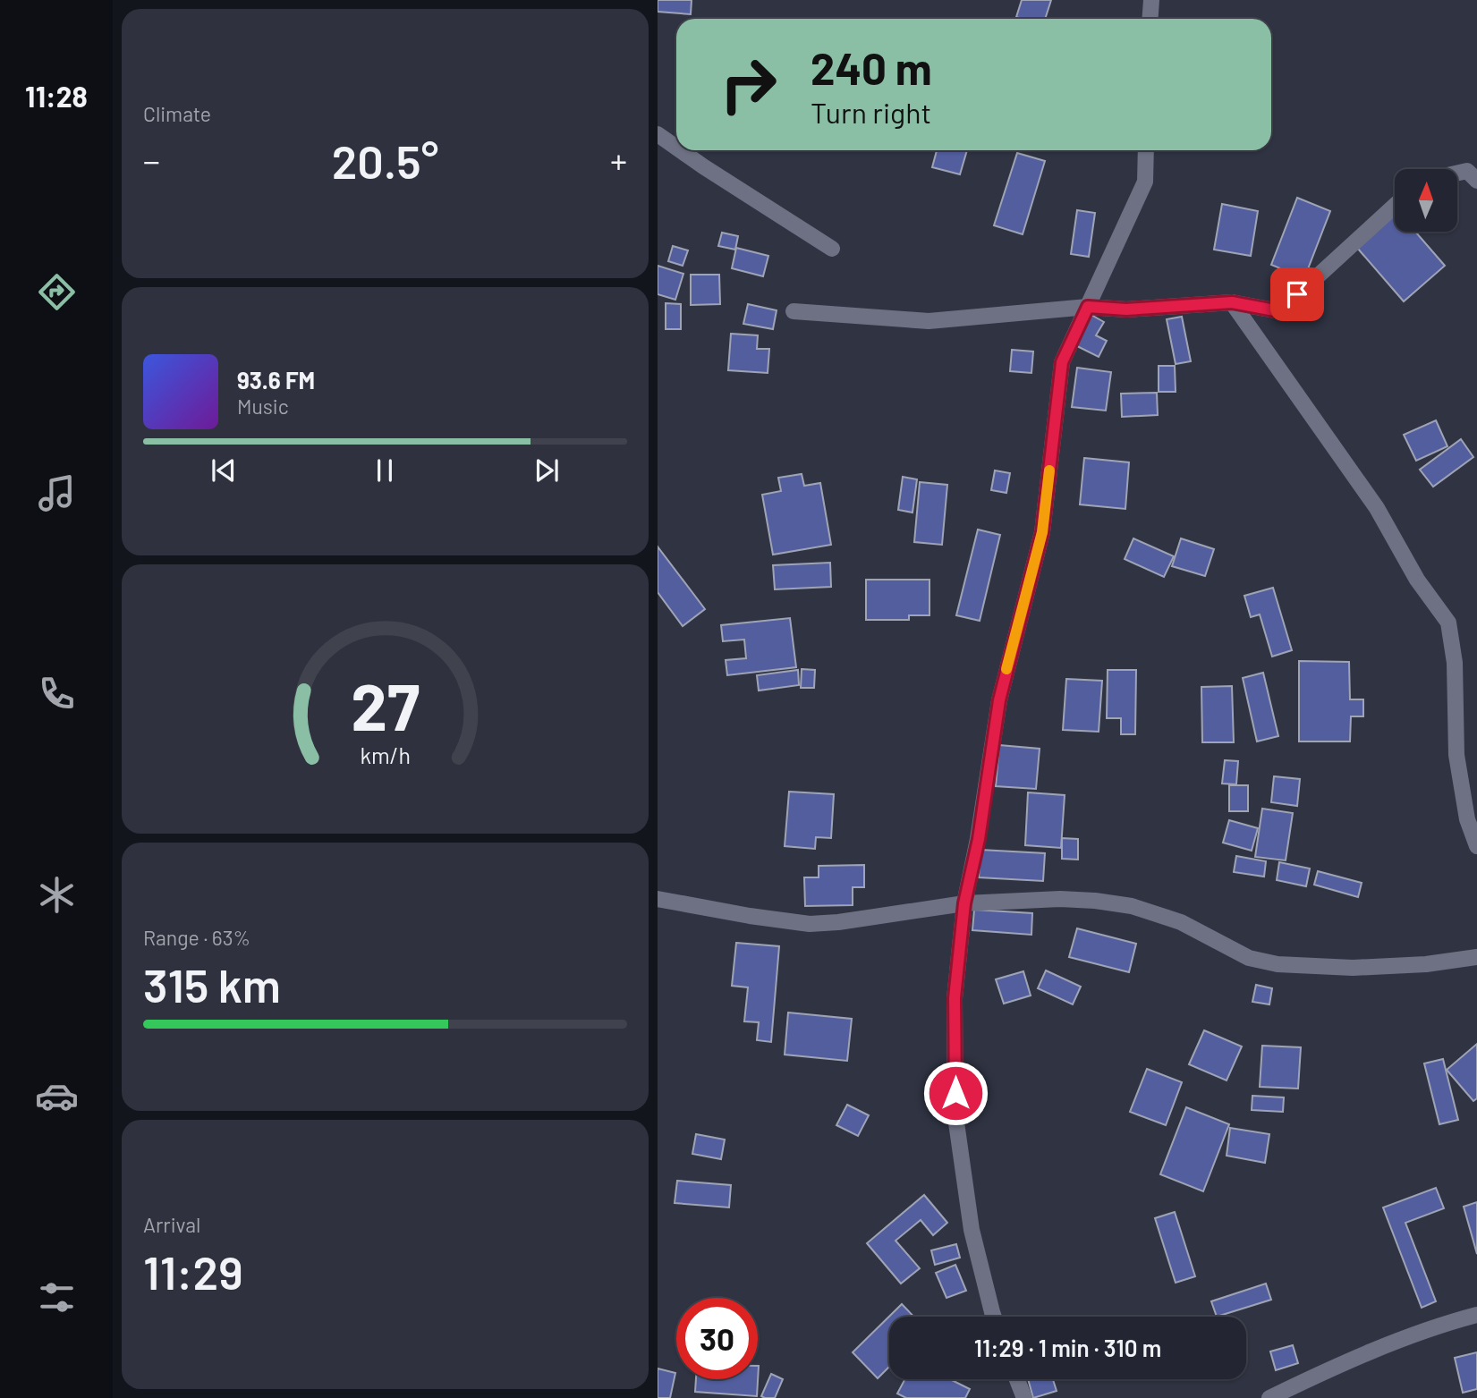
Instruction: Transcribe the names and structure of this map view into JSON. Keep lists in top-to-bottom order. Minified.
{"north":"top","page":{"tabs":"11:28","tile":["Climate",["Range · 63%","315 km"],["Arrival","11:29"]],"turn":["240 m","Turn right"],"heat":["−","20.5°","+"],"song":["93.6 FM","Music"],"limit":"30","trip":"11:29 · 1 min · 310 m","gauge":["27","km/h"]}}
